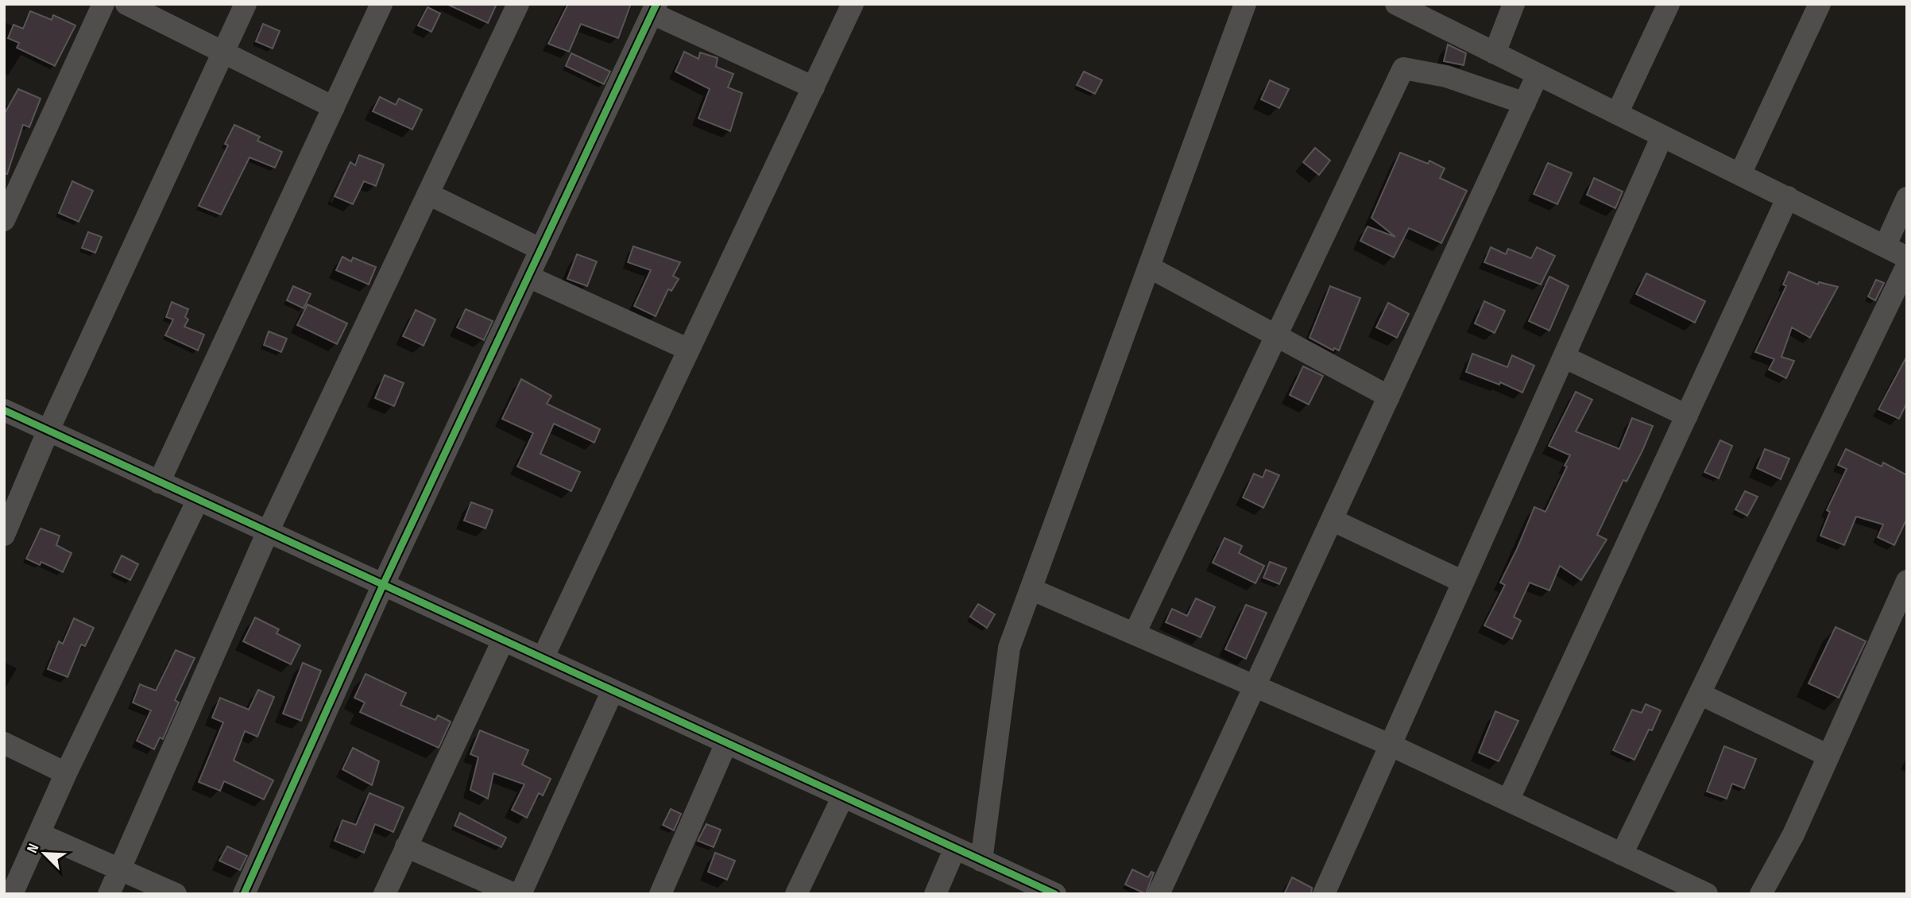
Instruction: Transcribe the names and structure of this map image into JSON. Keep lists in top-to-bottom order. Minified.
{"north":"top left"}
